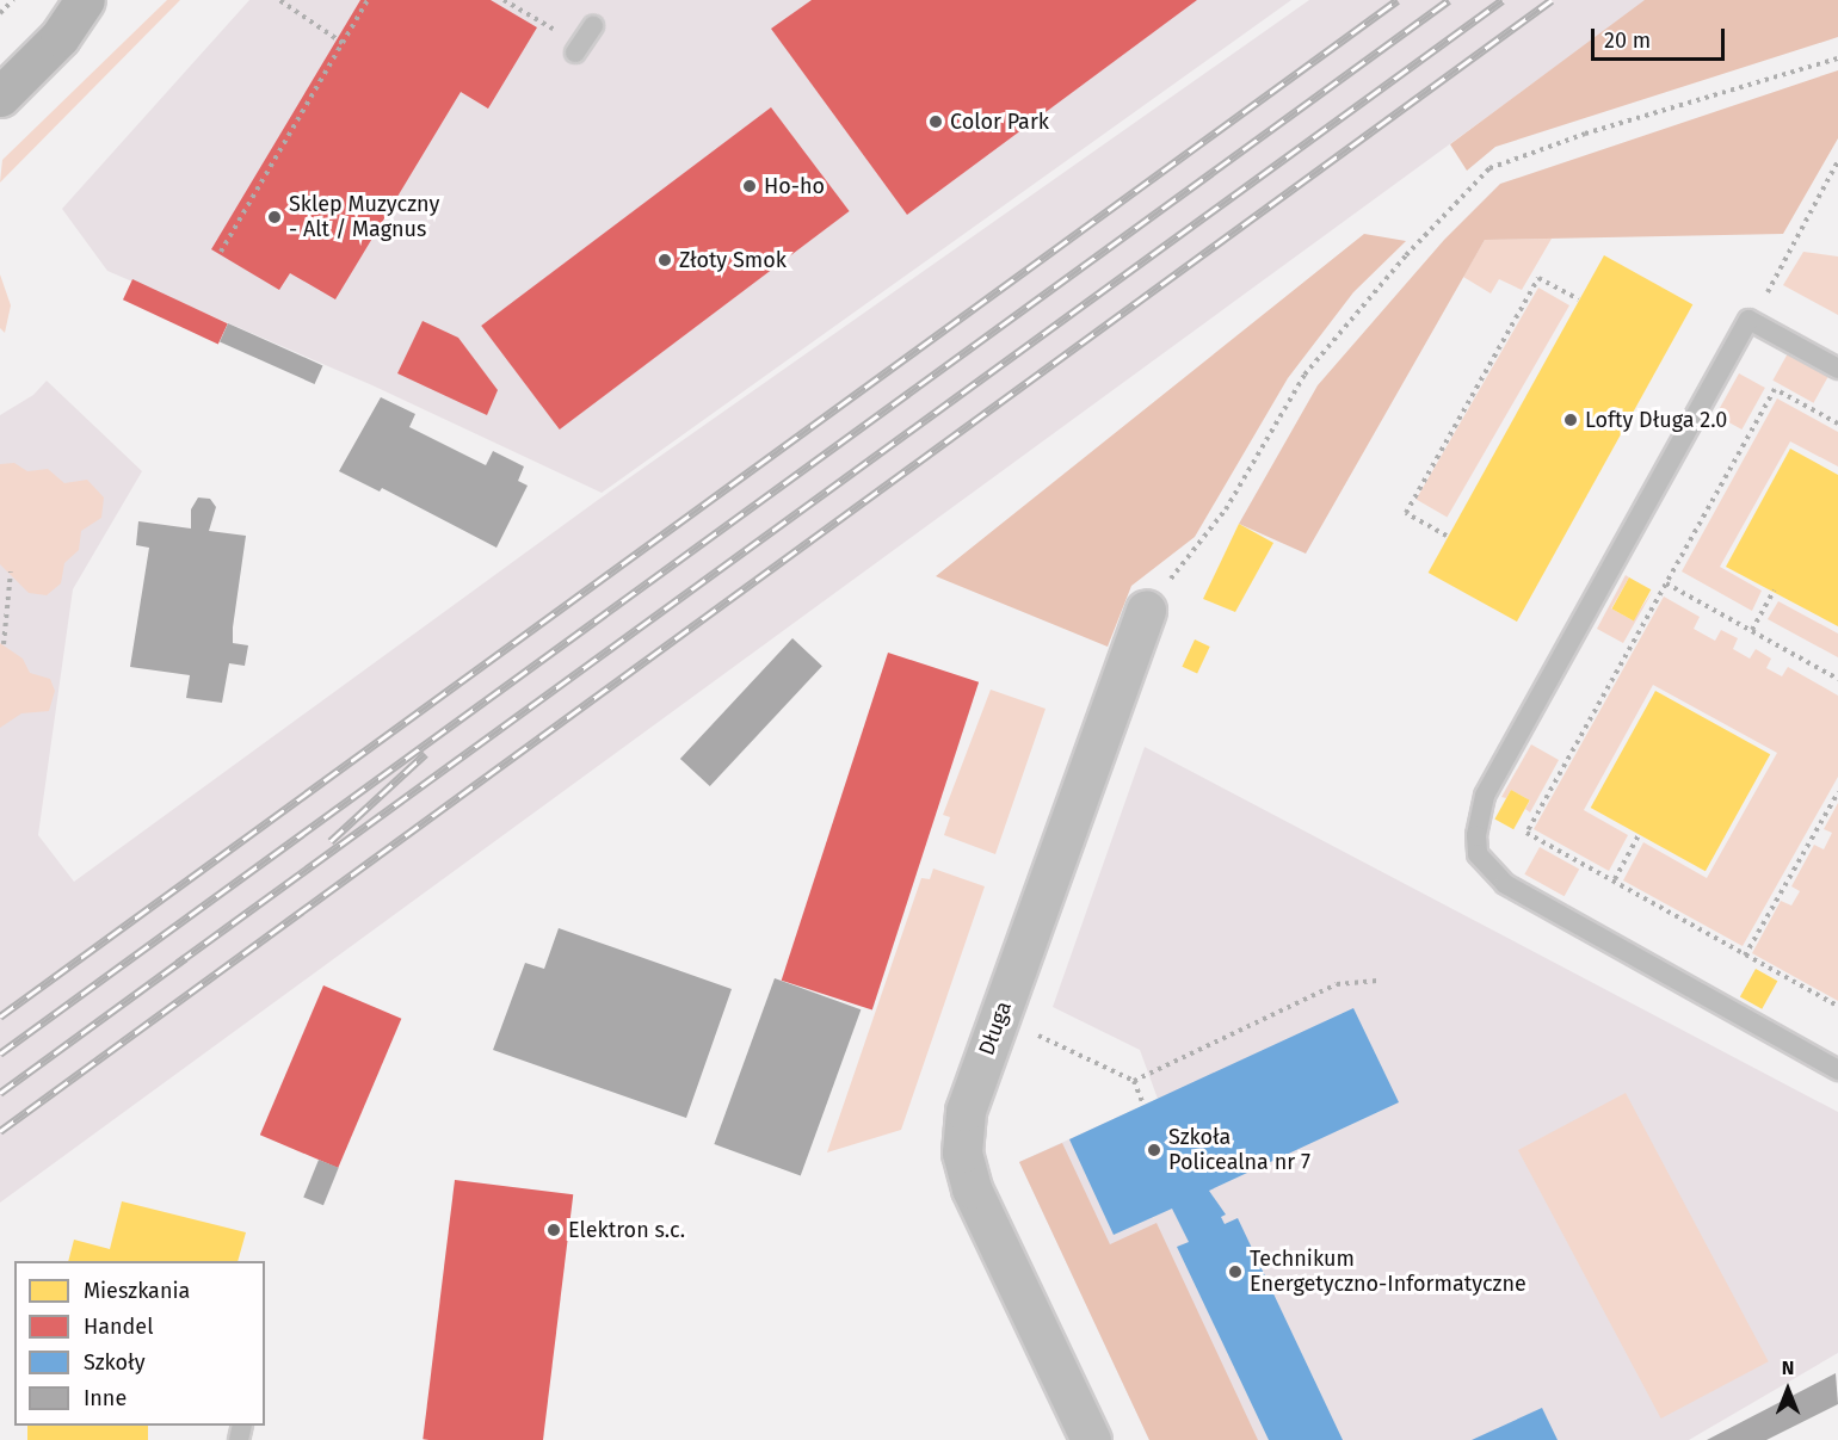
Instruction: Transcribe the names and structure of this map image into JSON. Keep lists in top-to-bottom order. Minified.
{"streets":{"street":["Długa"]},"places":["Color Park","Ho-ho","Sklep Muzyczny - Alt / Magnus","Złoty Smok","Lofty Długa 2.0","Szkoła Policealna nr 7","Elektron s.c.","Technikum Energetyczno-Informatyczne"],"legend":["Mieszkania","Handel","Szkoły","Inne"],"scale_bar":"20 m","north":"top"}
